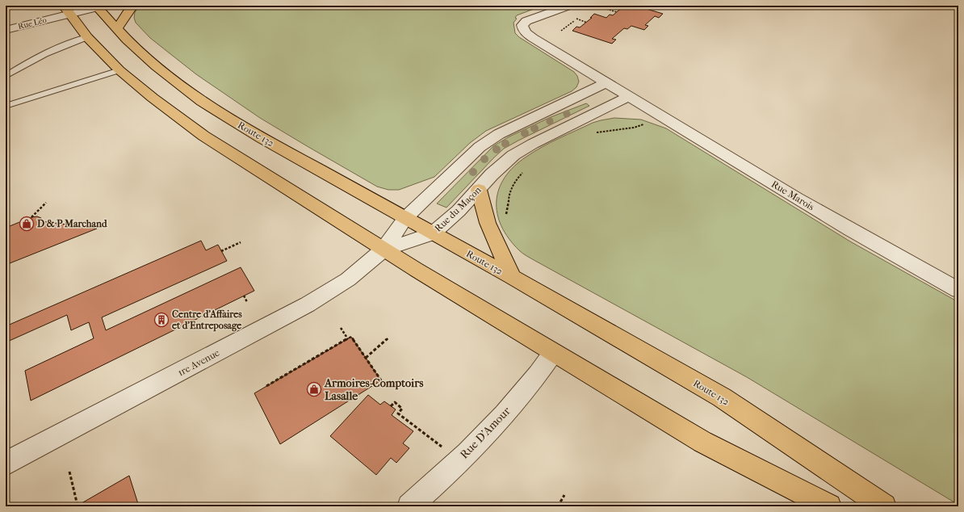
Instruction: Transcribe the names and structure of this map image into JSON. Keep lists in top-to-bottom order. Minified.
{"streets":{"highway":["Route 132"],"street":["Rue Léo","Rue Marois","Rue du Maçon","1re Avenue","Rue D'Amour"]},"crossings":[["Rue Léo","Route 132"],["Route 132","Rue du Maçon"],["Rue Marois","Rue du Maçon"],["Rue du Maçon","1re Avenue"]],"places":{"shop":["D & P Marchand","Armoires-Comptoirs Lasalle"],"building":["Centre d'Affaires et d'Entreposage"]}}
